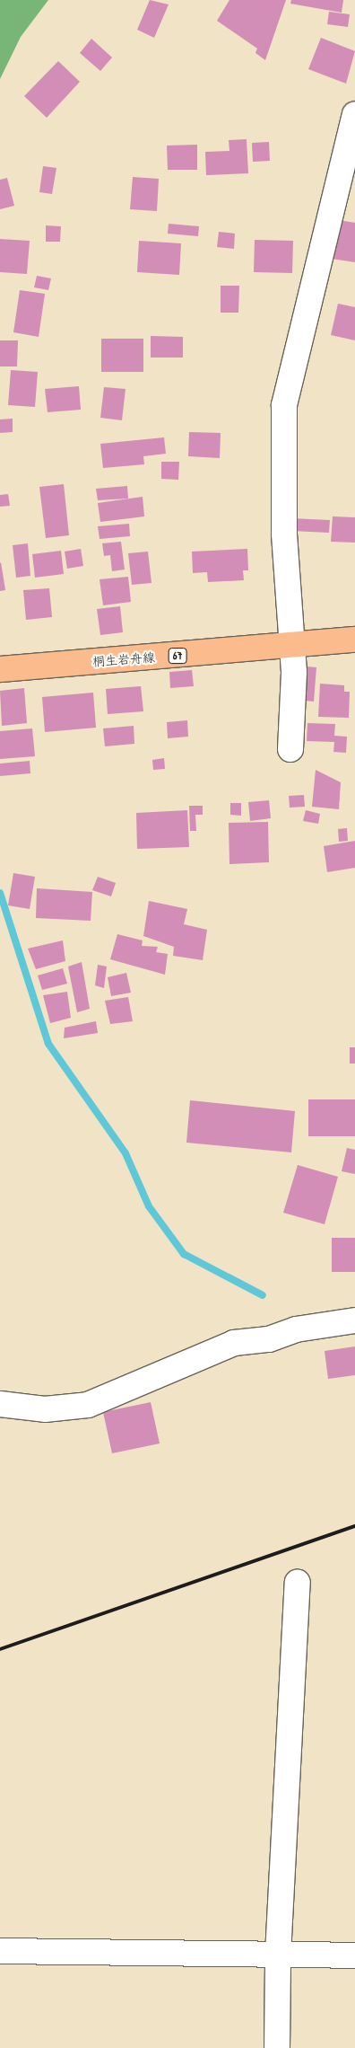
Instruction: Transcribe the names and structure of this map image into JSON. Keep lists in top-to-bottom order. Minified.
{"streets":{"main road":["67","桐生岩舟線"]}}
